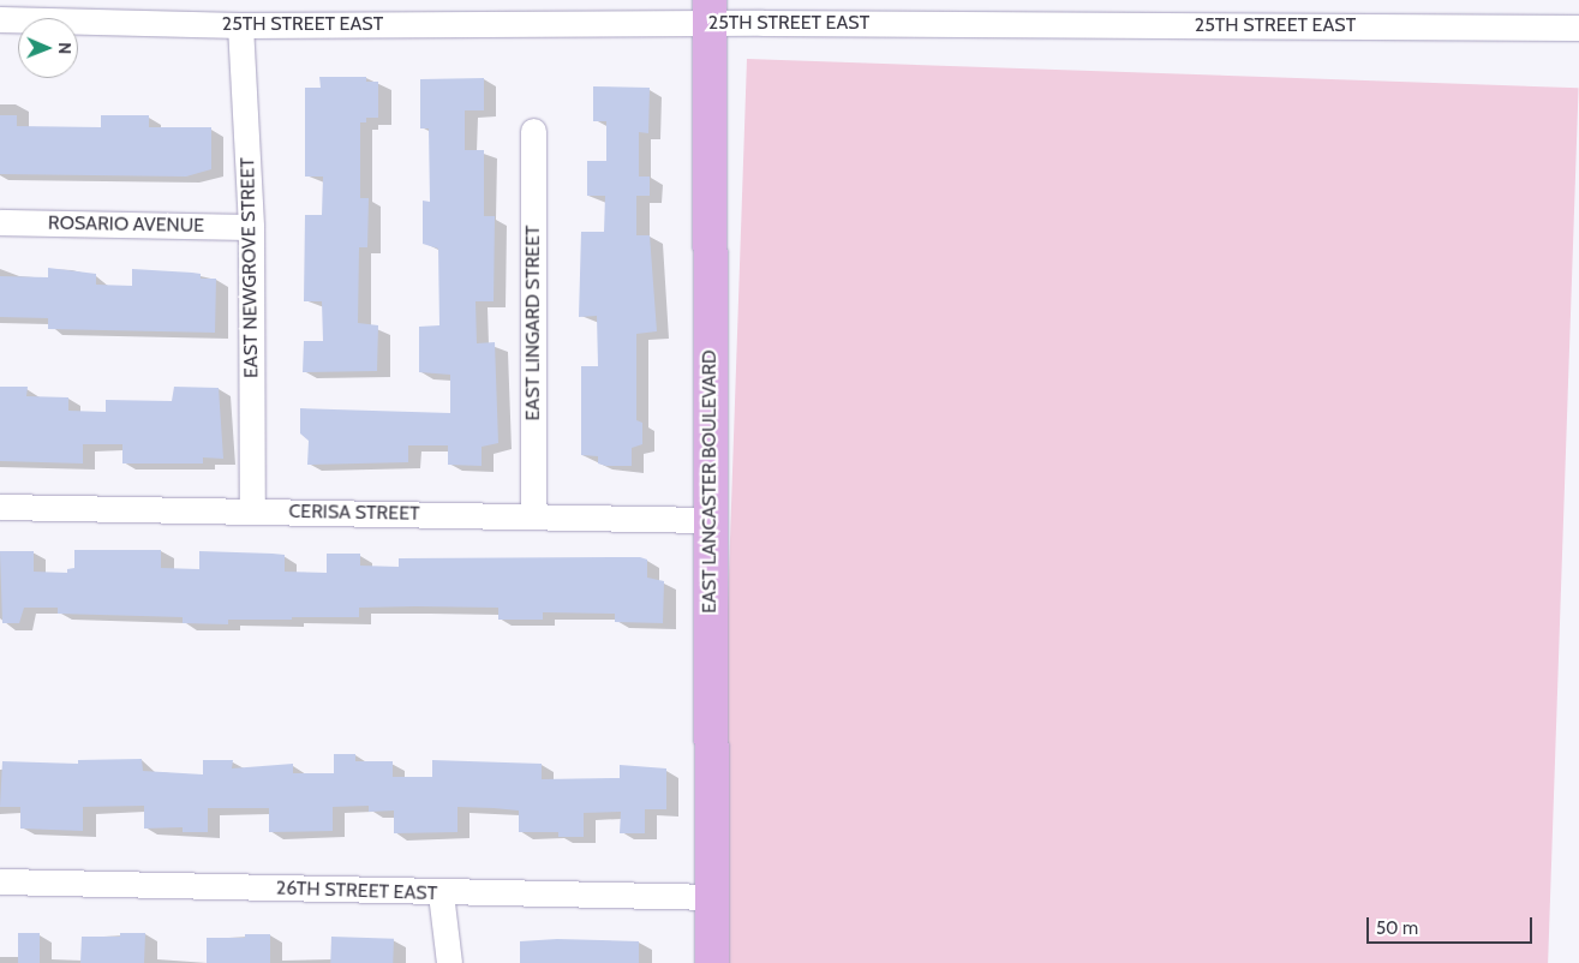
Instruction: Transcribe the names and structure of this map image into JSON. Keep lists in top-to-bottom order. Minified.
{"streets":{"main road":["EAST LANCASTER BOULEVARD"],"street":["25TH STREET EAST","ROSARIO AVENUE","EAST NEWGROVE STREET","EAST LINGARD STREET","CERISA STREET","26TH STREET EAST"]},"crossings":[["25TH STREET EAST","EAST NEWGROVE STREET"],["25TH STREET EAST","EAST LANCASTER BOULEVARD"],["ROSARIO AVENUE","EAST NEWGROVE STREET"],["EAST NEWGROVE STREET","CERISA STREET"],["EAST LINGARD STREET","CERISA STREET"],["EAST LANCASTER BOULEVARD","CERISA STREET"],["EAST LANCASTER BOULEVARD","26TH STREET EAST"]],"scale_bar":"50 m","north":"right"}
